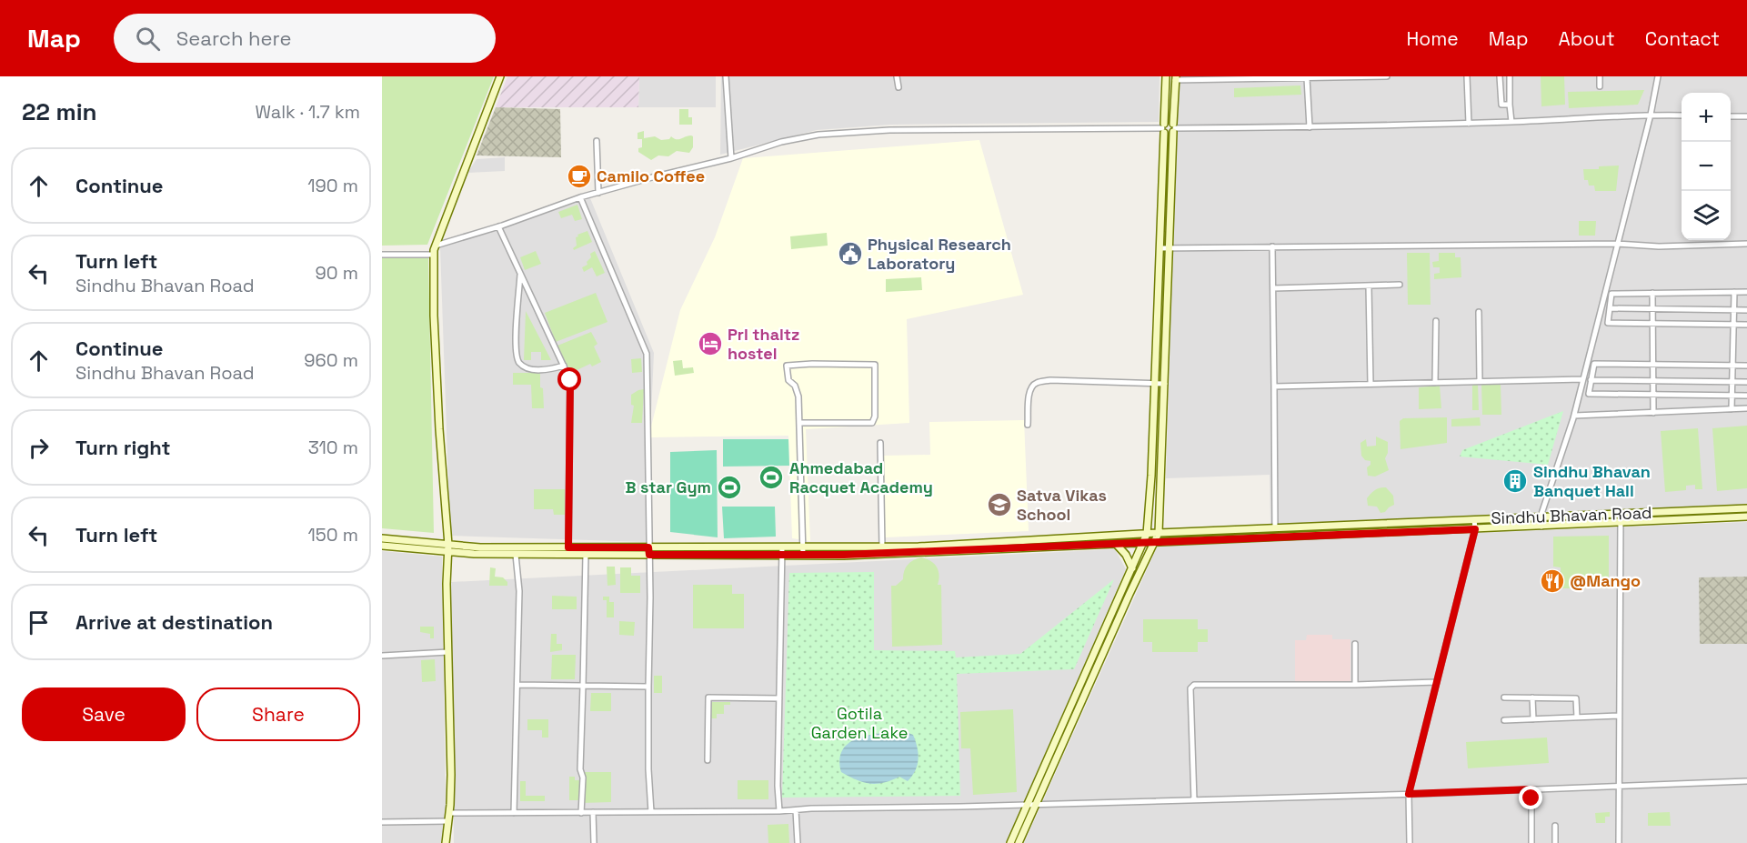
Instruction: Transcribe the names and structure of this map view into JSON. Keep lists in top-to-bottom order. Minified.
{"streets":{"main road":["Sindhu Bhavan Road"]},"parks":["Gotila Garden Lake"],"places":{"cafe":["Camilo Coffee"],"public building":["Physical Research Laboratory"],"hotel":["Prl thaltz hostel"],"sports":["Ahmedabad Racquet Academy","B star Gym"],"building":["Sindhu Bhavan Banquet Hall"],"school or university":["Satva Vikas School"],"restaurant":["@Mango"]},"page":{"header":"Map","search":"Search here","nav":["Home","Map","About","Contact"],"heading":["22 min","Walk · 1.7 km"],"map_buttons":["+","−"],"list":[["Continue","190 m"],["Turn left","Sindhu Bhavan Road","90 m"],["Continue","Sindhu Bhavan Road","960 m"],["Turn right","310 m"],["Turn left","150 m"],"Arrive at destination"],"buttons":["Save","Share"]}}
